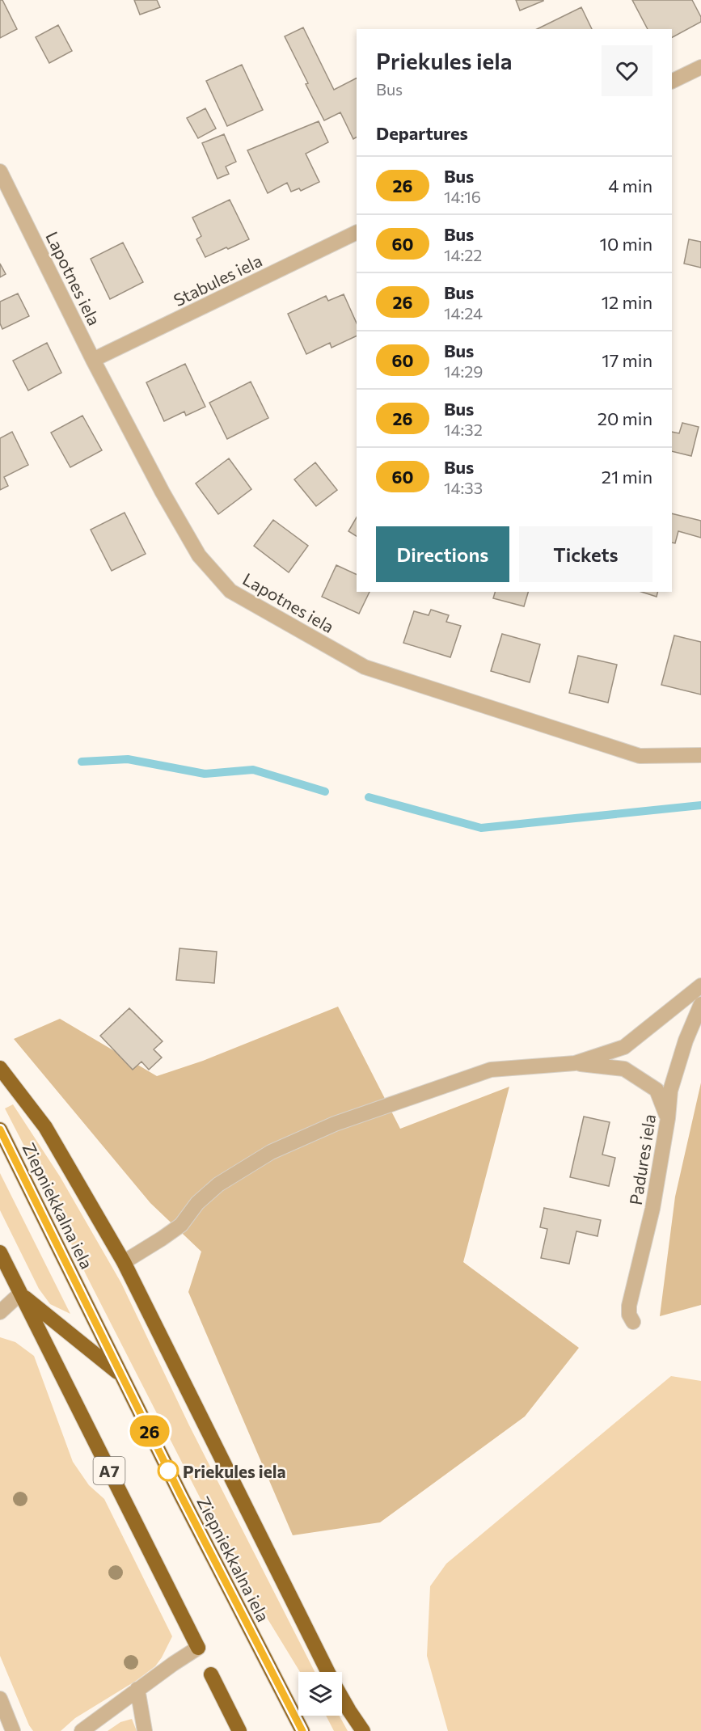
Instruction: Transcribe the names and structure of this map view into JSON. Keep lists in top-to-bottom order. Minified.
{"streets":{"highway":["Ziepniekkalna iela","A7"],"street":["Lapotnes iela","Stabules iela","Padures iela"]},"crossings":[["Lapotnes iela","Stabules iela"]],"places":["Priekules iela"],"lines":["bus line 26"],"page":{"on_map":"26","heading":[["Priekules iela","Bus"],"Departures"],"list":[{"mark":"26","name":"Bus","note":"14:16","value":"4 min"},{"mark":"60","name":"Bus","note":"14:22","value":"10 min"},{"mark":"26","name":"Bus","note":"14:24","value":"12 min"},{"mark":"60","name":"Bus","note":"14:29","value":"17 min"},{"mark":"26","name":"Bus","note":"14:32","value":"20 min"},{"mark":"60","name":"Bus","note":"14:33","value":"21 min"}],"buttons":["Directions","Tickets"]}}
